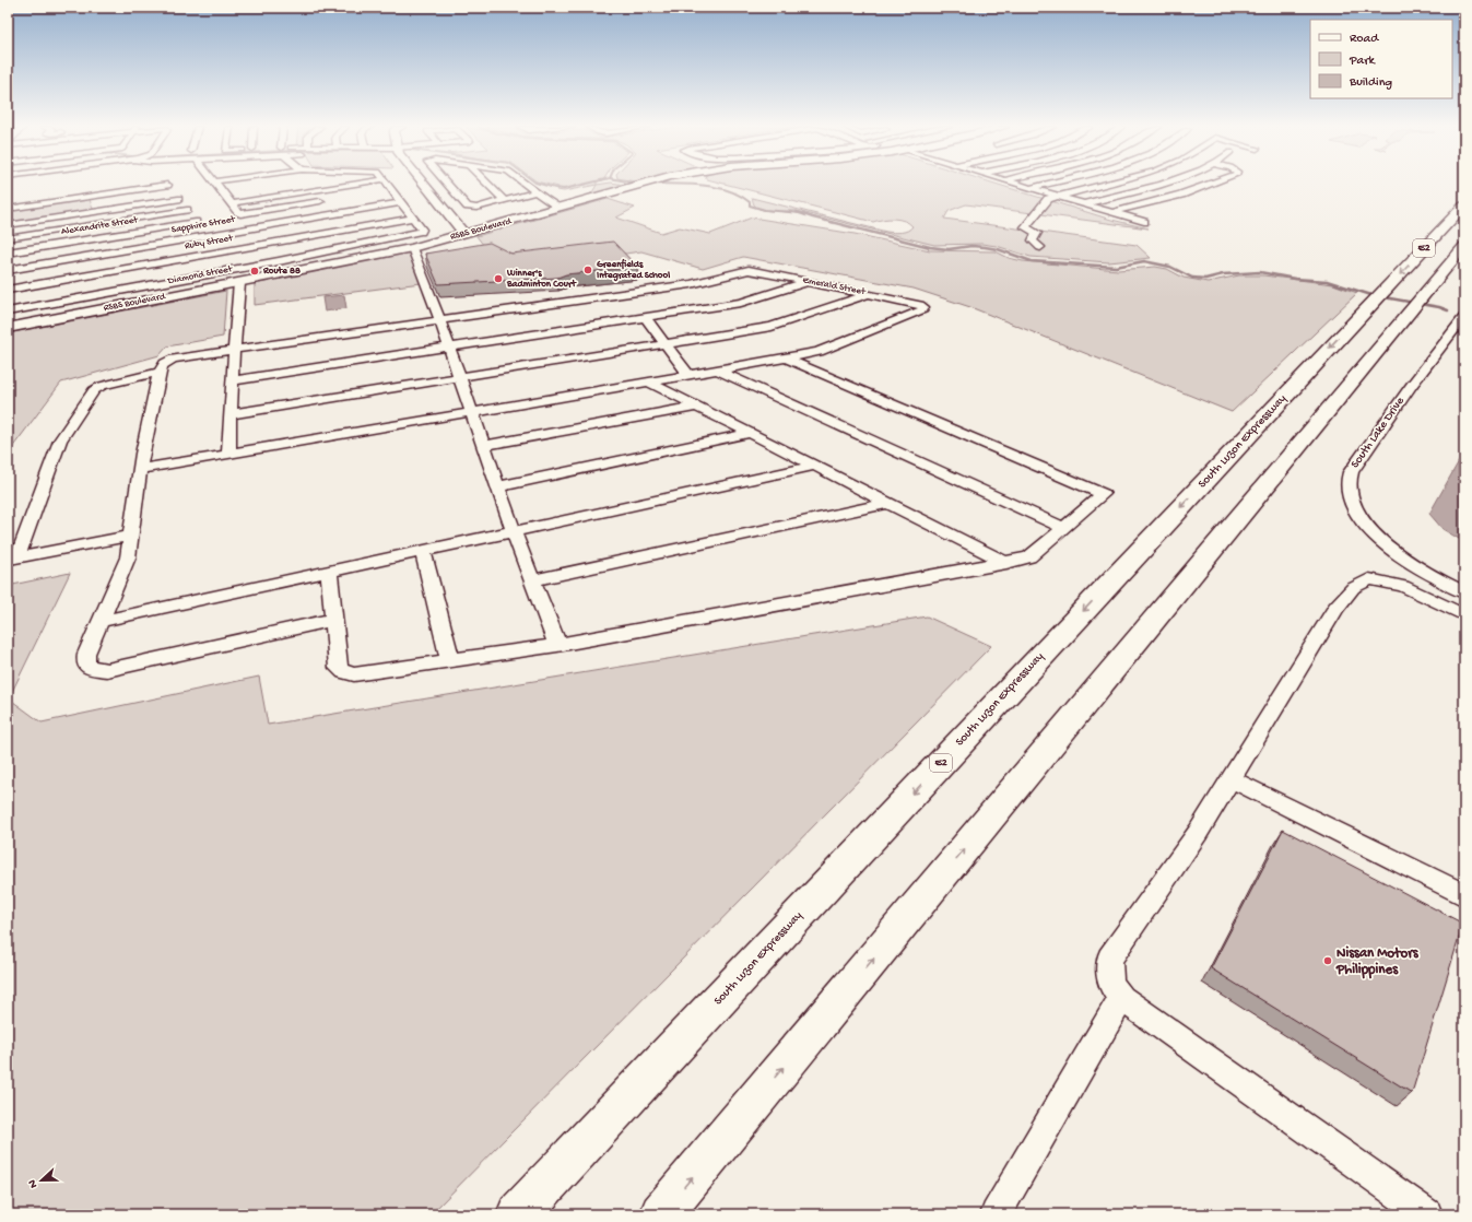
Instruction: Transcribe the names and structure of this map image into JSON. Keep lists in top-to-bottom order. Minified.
{"streets":{"main road":["RSBS Boulevard","E2","South Luzon Expressway"],"street":["Sapphire Street","Alexandrite Street","Ruby Street","Diamond Street","Emerald Street","South Lake Drive"]},"crossings":[["Ruby Street","Diamond Street"]],"places":["Greenfields Integrated School","Route 88","Winner's Badminton Court","Nissan Motors Philippines"],"legend":["Road","Park","Building"],"north":"left"}
